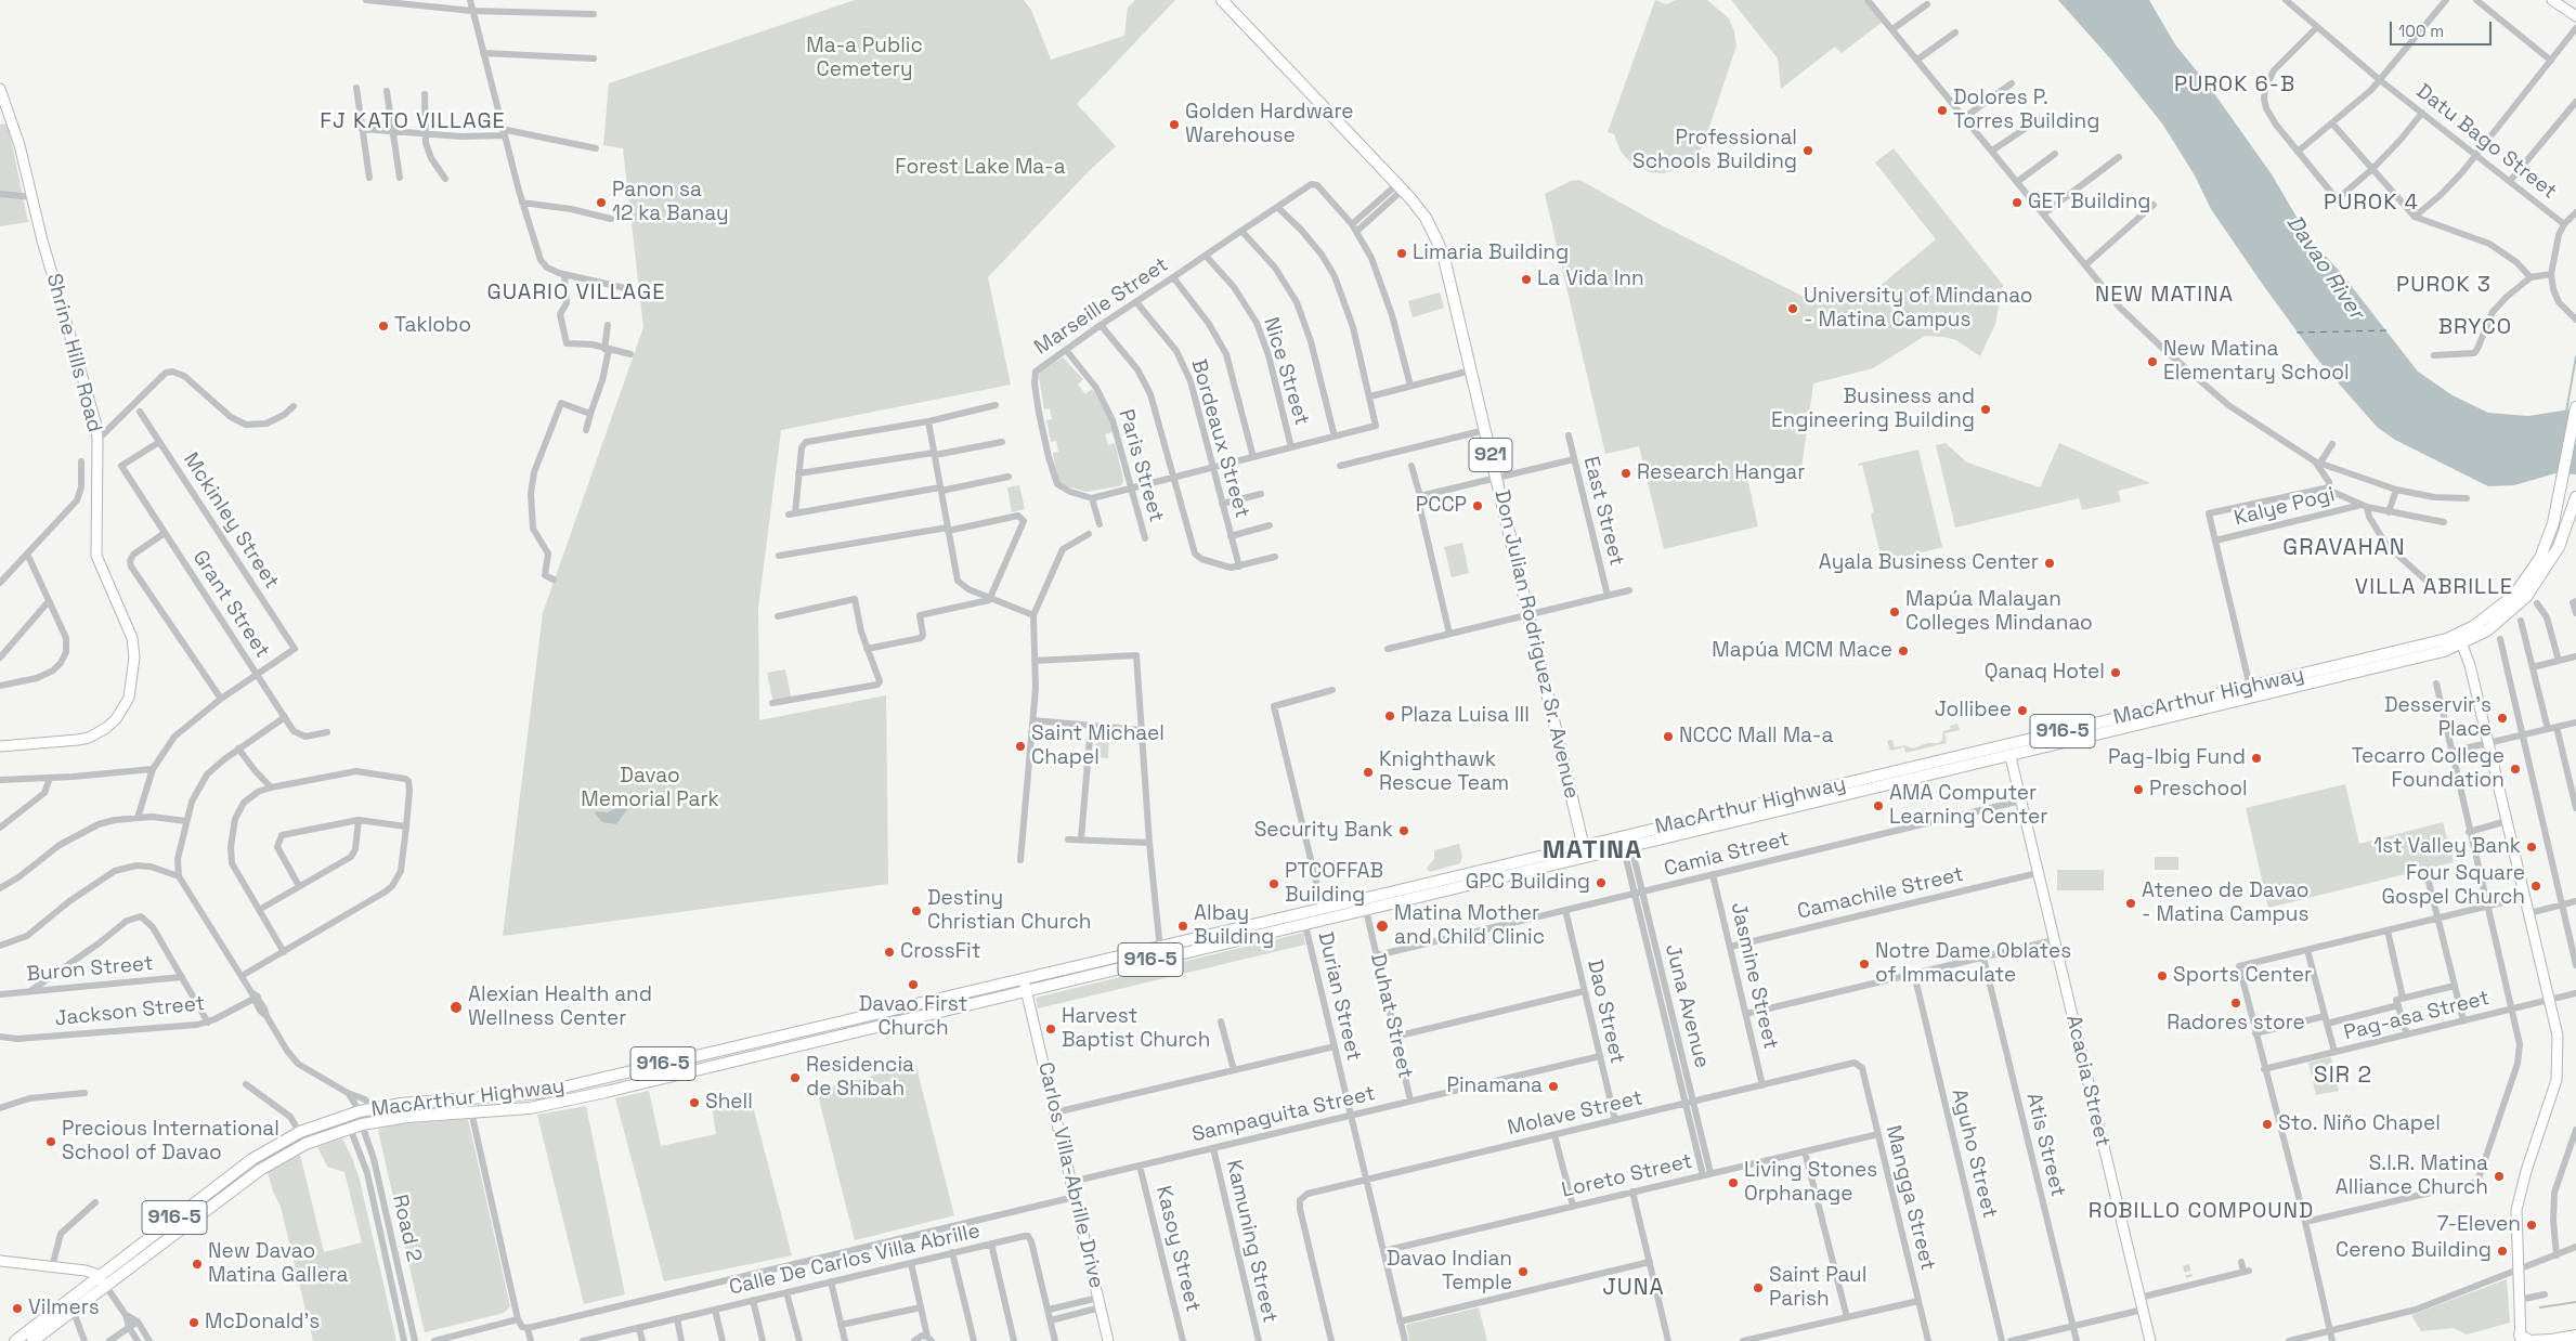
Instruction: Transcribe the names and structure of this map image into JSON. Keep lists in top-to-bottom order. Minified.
{"streets":{"main road":["921","Don Julian Rodriguez Sr. Avenue","MacArthur Highway","916-5"],"street":["Datu Bago Street","Marseille Street","Shrine Hills Road","Nice Street","Bordeaux Street","Paris Street","Kalye Pogi","East Street","Mckinley Street","Grant Street","Camia Street","Camachile Street","Buron Street","Jasmine Street","Durian Street","Juna Avenue","Jackson Street","Dao Street","Duhat Street","Pag-asa Street","Acacia Street","Molave Street","Sampaguita Street","Atis Street","Aguho Street","Carlos Villa-Abrille Drive","Loreto Street","Mangga Street","Road 2","Kamuning Street","Kasoy Street","Calle De Carlos Villa Abrille"]},"crossings":[["Marseille Street","Nice Street"],["Marseille Street","Bordeaux Street"],["Marseille Street","Paris Street"],["Mckinley Street","Grant Street"],["Don Julian Rodriguez Sr. Avenue","MacArthur Highway"],["MacArthur Highway","Durian Street"],["MacArthur Highway","Juna Avenue"],["MacArthur Highway","Duhat Street"],["MacArthur Highway","Acacia Street"],["MacArthur Highway","Carlos Villa-Abrille Drive"],["MacArthur Highway","Road 2"],["Camia Street","Jasmine Street"],["Camia Street","Juna Avenue"],["Camia Street","Dao Street"],["Camia Street","Duhat Street"],["Camia Street","Acacia Street"],["Camachile Street","Jasmine Street"],["Camachile Street","Acacia Street"],["Jasmine Street","Molave Street"],["Durian Street","Molave Street"],["Durian Street","Sampaguita Street"],["Durian Street","Loreto Street"],["Juna Avenue","Molave Street"],["Juna Avenue","Loreto Street"],["Dao Street","Molave Street"],["Dao Street","Sampaguita Street"],["Duhat Street","Sampaguita Street"],["Molave Street","Mangga Street"],["Sampaguita Street","Carlos Villa-Abrille Drive"],["Sampaguita Street","Kamuning Street"],["Sampaguita Street","Kasoy Street"],["Loreto Street","Mangga Street"]],"districts":["PUROK 6-B","FJ KATO VILLAGE","PUROK 4","PUROK 3","GUARIO VILLAGE","NEW MATINA","BRYCO","GRAVAHAN","VILLA ABRILLE","MATINA","SIR 2","ROBILLO COMPOUND","JUNA"],"water":["Davao River"],"parks":["Ma-a Public Cemetery","Forest Lake Ma-a","Davao Memorial Park"],"places":["Dolores P. Torres Building","Golden Hardware Warehouse","Professional Schools Building","Panon sa 12 ka Banay","GET Building","Limaria Building","La Vida Inn","University of Mindanao - Matina Campus","Taklobo","New Matina Elementary School","Business and Engineering Building","Research Hangar","PCCP","Ayala Business Center","Mapúa Malayan Colleges Mindanao","Mapúa MCM Mace","Qanaq Hotel","Jollibee","Plaza Luisa III","Desservir's Place","NCCC Mall Ma-a","Saint Michael Chapel","Pag-Ibig Fund","Tecarro College Foundation","Knighthawk Rescue Team","Preschool","AMA Computer Learning Center","Security Bank","1st Valley Bank","GPC Building","PTCOFFAB Building","Four Square Gospel Church","Ateneo de Davao - Matina Campus","Destiny Christian Church","Albay Building","Matina Mother and Child Clinic","CrossFit","Notre Dame Oblates of Immaculate","Sports Center","Davao First Church","Radores store","Alexian Health and Wellness Center","Harvest Baptist Church","Residencia de Shibah","Pinamana","Shell","Sto. Niño Chapel","Precious International School of Davao","S.I.R. Matina Alliance Church","Living Stones Orphanage","7-Eleven","Cereno Building","New Davao Matina Gallera","Davao Indian Temple","Saint Paul Parish","Vilmers","McDonald's"],"scale_bar":"100 m"}
